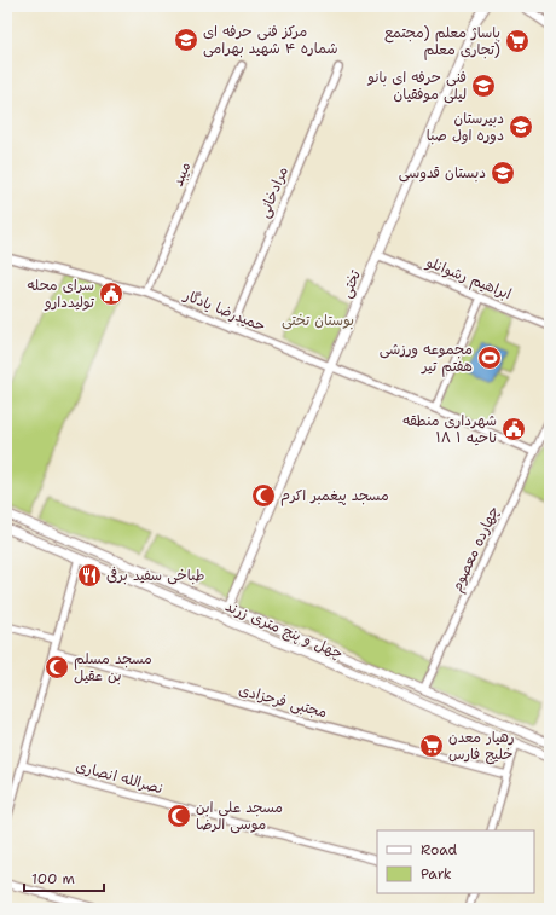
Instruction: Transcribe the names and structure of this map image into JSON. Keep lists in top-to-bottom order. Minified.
{"streets":{"main road":["تختی","چهل و پنج متری زرند"],"street":["میبد","مرادخانی","ابراهیم رشوانلو","حمیدرضا یادگار","چهارده معصوم","مجتبی فرحزادی","نصرالله انصاری"]},"crossings":[["میبد","حمیدرضا یادگار"],["مرادخانی","حمیدرضا یادگار"],["ابراهیم رشوانلو","تختی"],["تختی","حمیدرضا یادگار"],["تختی","چهل و پنج متری زرند"],["حمیدرضا یادگار","چهارده معصوم"],["چهارده معصوم","چهل و پنج متری زرند"]],"parks":["بوستان تختی"],"places":{"school or university":["مرکز فنی حرفه ای شماره ۴ شهید بهرامی","فنی حرفه ای بانو لیلی موفقیان","دبیرستان دوره اول صبا","دبستان قدوسی"],"supermarket":["پاساژ معلم (مجتمع تجاری معلم)","رهیار معدن خلیج فارس"],"public building":["سرای محله تولیددارو","شهرداری منطقه ۱۸ ناحیه ۱"],"sports":["مجموعه ورزشی هفتم تیر"],"mosque":["مسجد پیغمبر اکرم","مسجد مسلم بن عقیل","مسجد علی ابن موسی الرضا"],"restaurant":["طباخی سفید برفی"]},"legend":["Road","Park"],"scale_bar":"100 m"}
